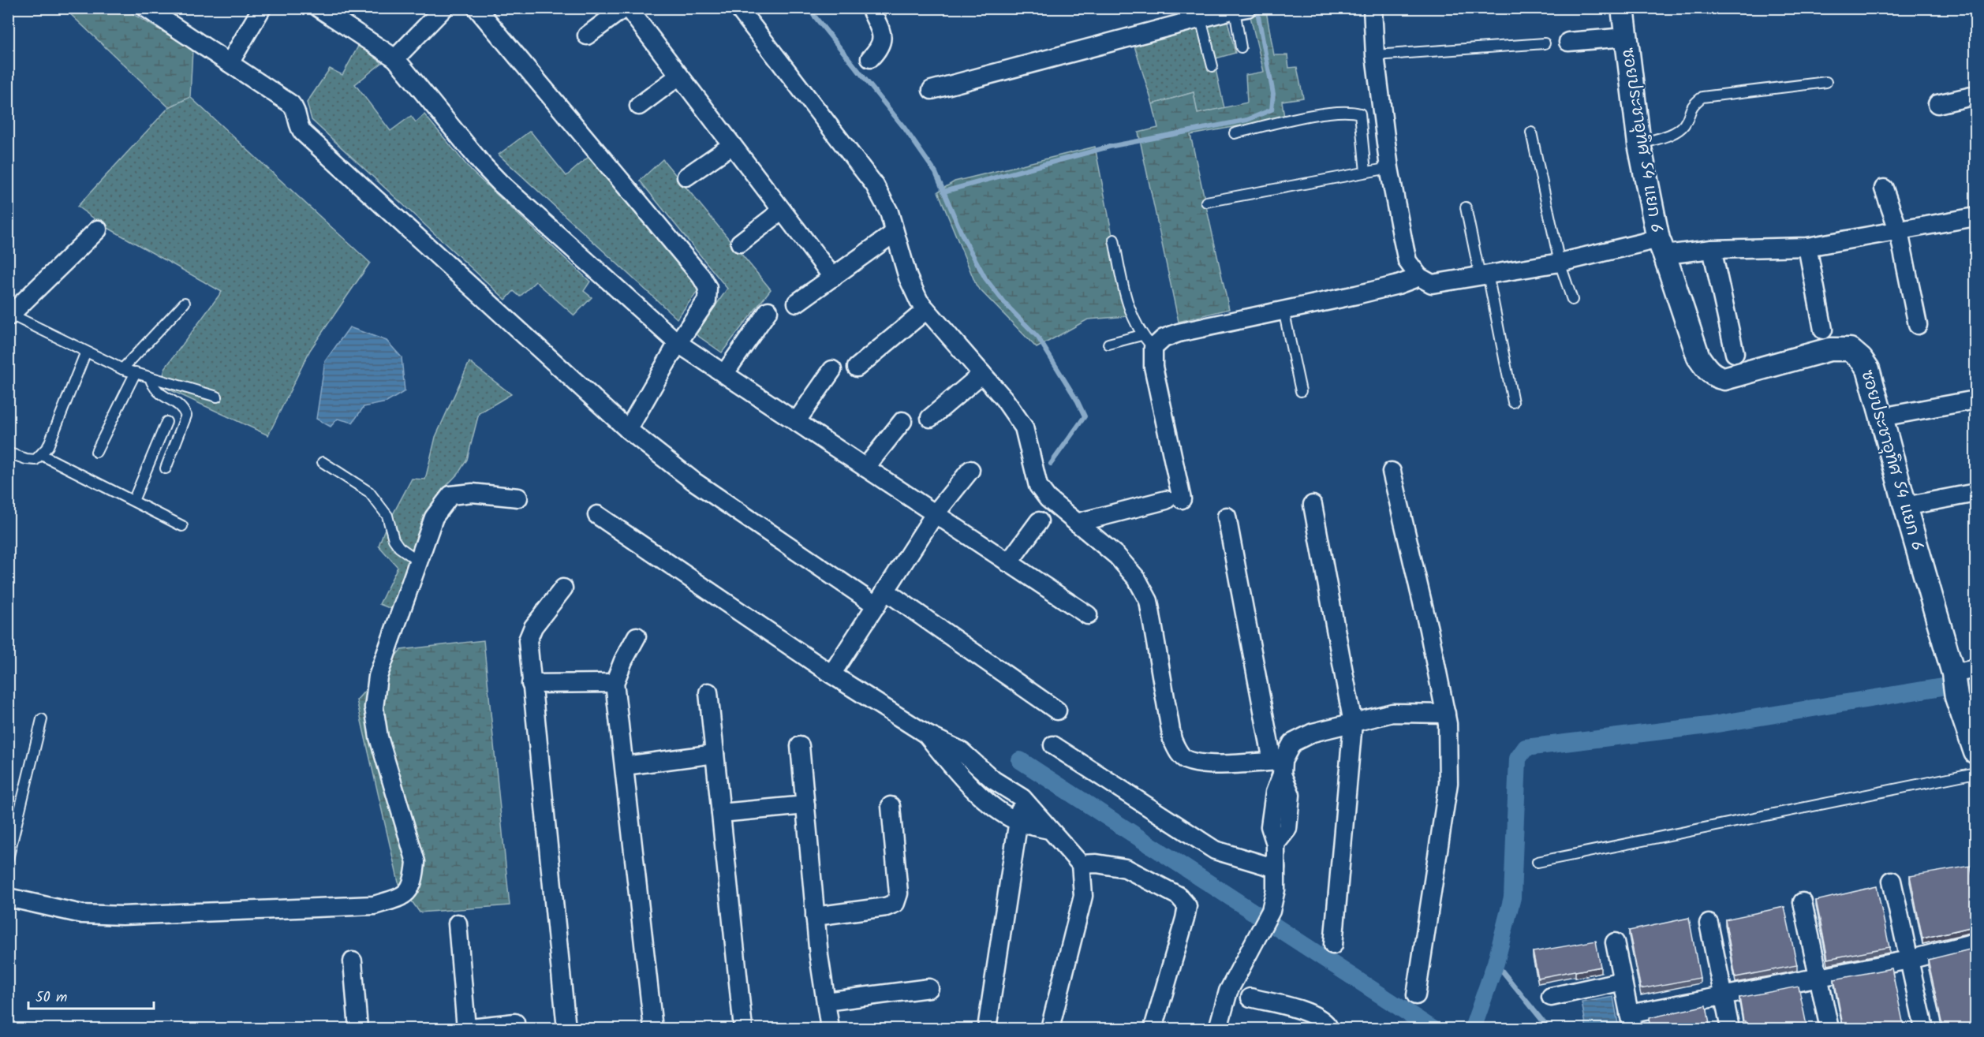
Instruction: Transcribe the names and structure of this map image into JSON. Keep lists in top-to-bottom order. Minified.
{"streets":{"street":["ซอยประชาอุทิศ 54 แยก 6"]},"scale_bar":"50 m"}
